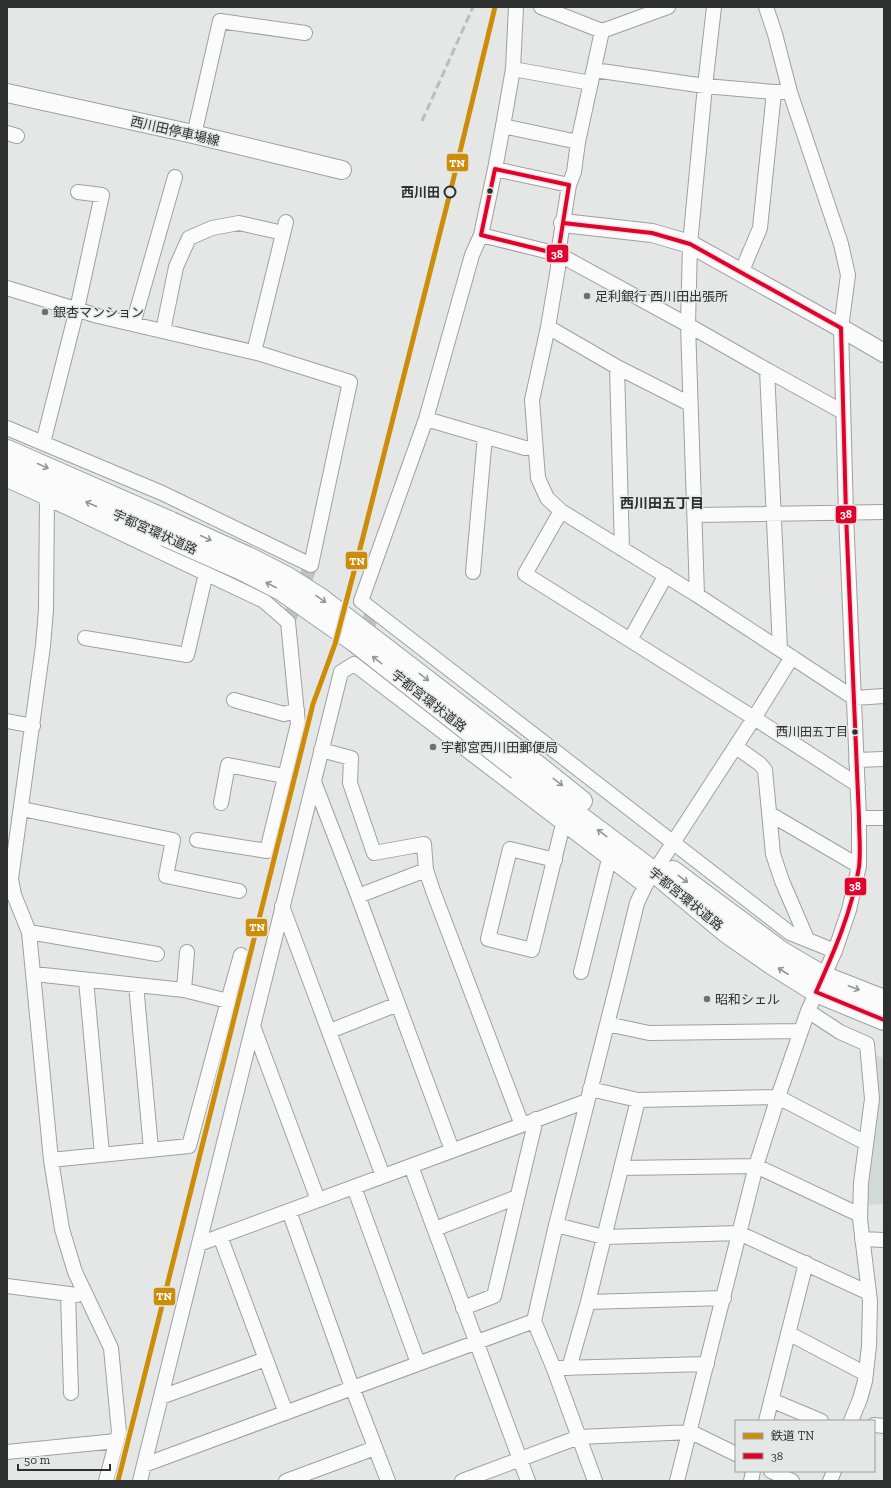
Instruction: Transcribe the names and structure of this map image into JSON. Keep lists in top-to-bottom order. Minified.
{"streets":{"highway":["宇都宮環状道路"],"main road":["西川田停車場線"]},"districts":["西川田五丁目"],"places":["西川田","足利銀行 西川田出張所","銀杏マンション","西川田五丁目","宇都宮西川田郵便局","昭和シェル"],"lines":["rail line TN","transit line 38"],"legend":["鉄道 TN","38"],"scale_bar":"50 m"}
